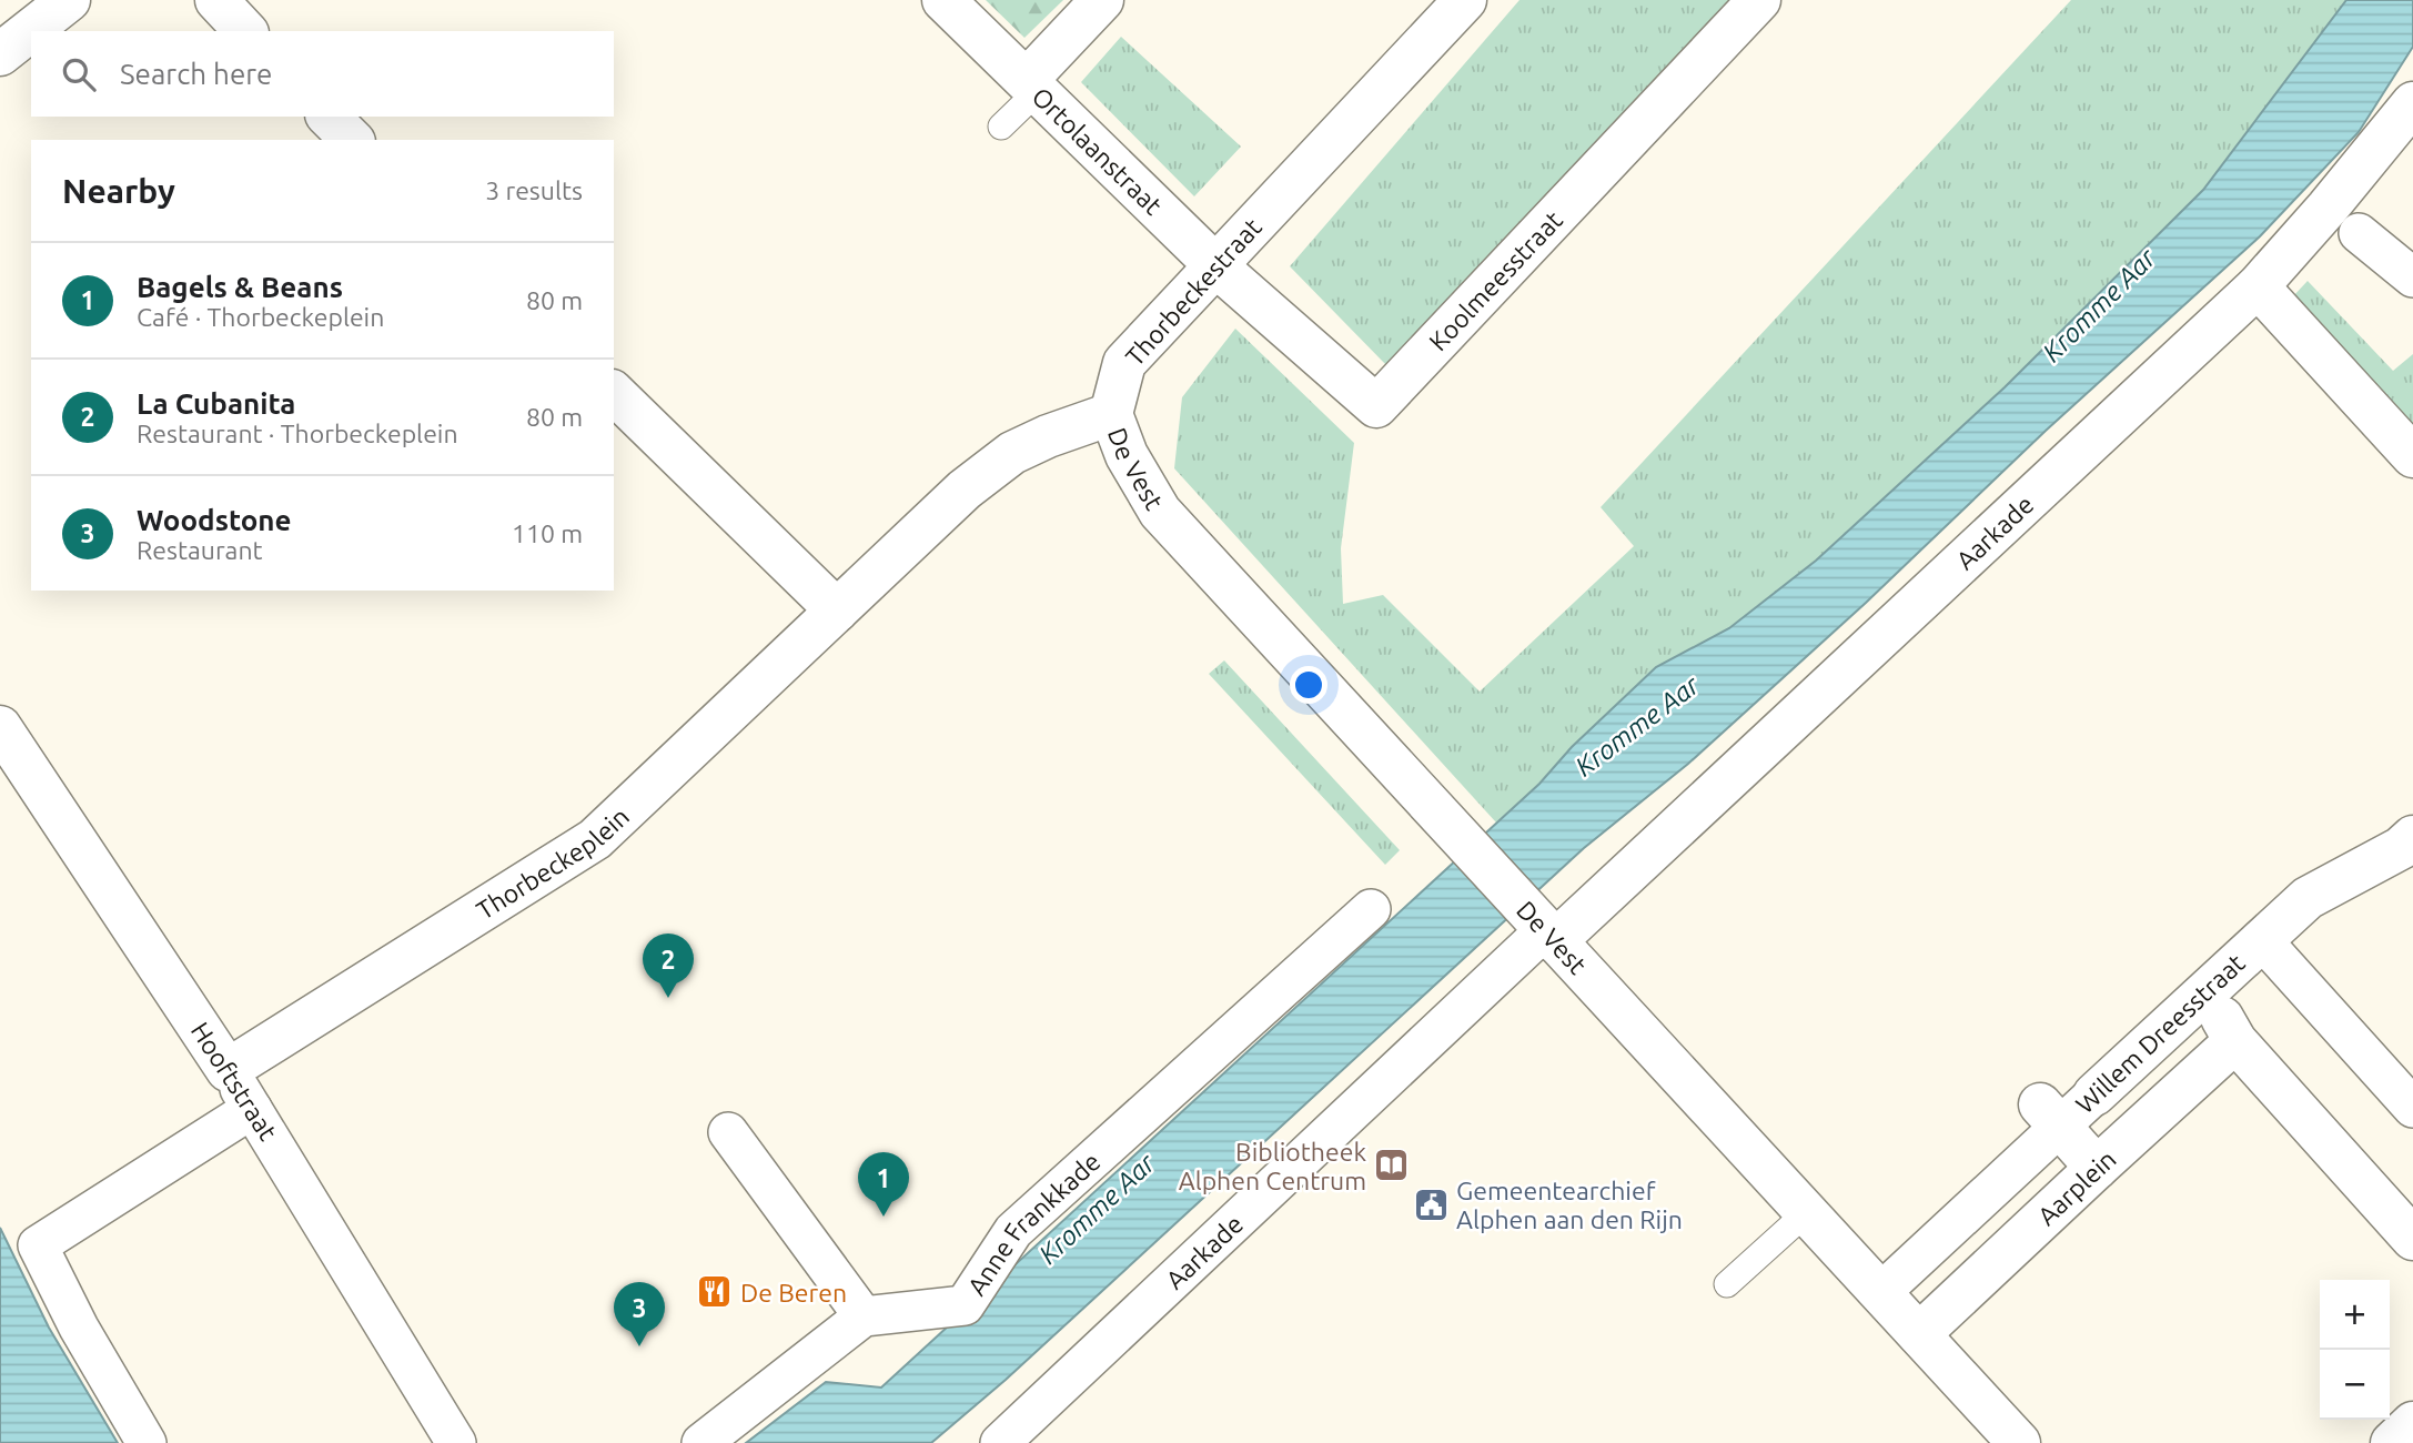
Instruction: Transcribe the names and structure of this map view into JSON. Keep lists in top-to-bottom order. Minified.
{"streets":{"street":["Ortolaanstraat","Koolmeesstraat","Thorbeckestraat","De Vest","Aarkade","Thorbeckeplein","Willem Dreesstraat","Hooftstraat","Aarplein","Anne Frankkade"]},"crossings":[["Ortolaanstraat","Koolmeesstraat"],["Ortolaanstraat","Thorbeckestraat"],["Koolmeesstraat","Thorbeckestraat"],["Thorbeckestraat","De Vest"],["De Vest","Aarkade"],["De Vest","Willem Dreesstraat"],["De Vest","Aarplein"],["Thorbeckeplein","Hooftstraat"],["Willem Dreesstraat","Aarplein"]],"water":["Kromme Aar"],"places":{"library":["Bibliotheek Alphen Centrum"],"public building":["Gemeentearchief Alphen aan den Rijn"],"restaurant":["De Beren"]},"page":{"search":"Search here","heading":["Nearby","3 results"],"list":[{"mark":"1","name":"Bagels & Beans","note":"Café · Thorbeckeplein","value":"80 m"},{"mark":"2","name":"La Cubanita","note":"Restaurant · Thorbeckeplein","value":"80 m"},{"mark":"3","name":"Woodstone","note":"Restaurant","value":"110 m"}],"pins":["2","1","3"],"map_buttons":["+","−"]}}
